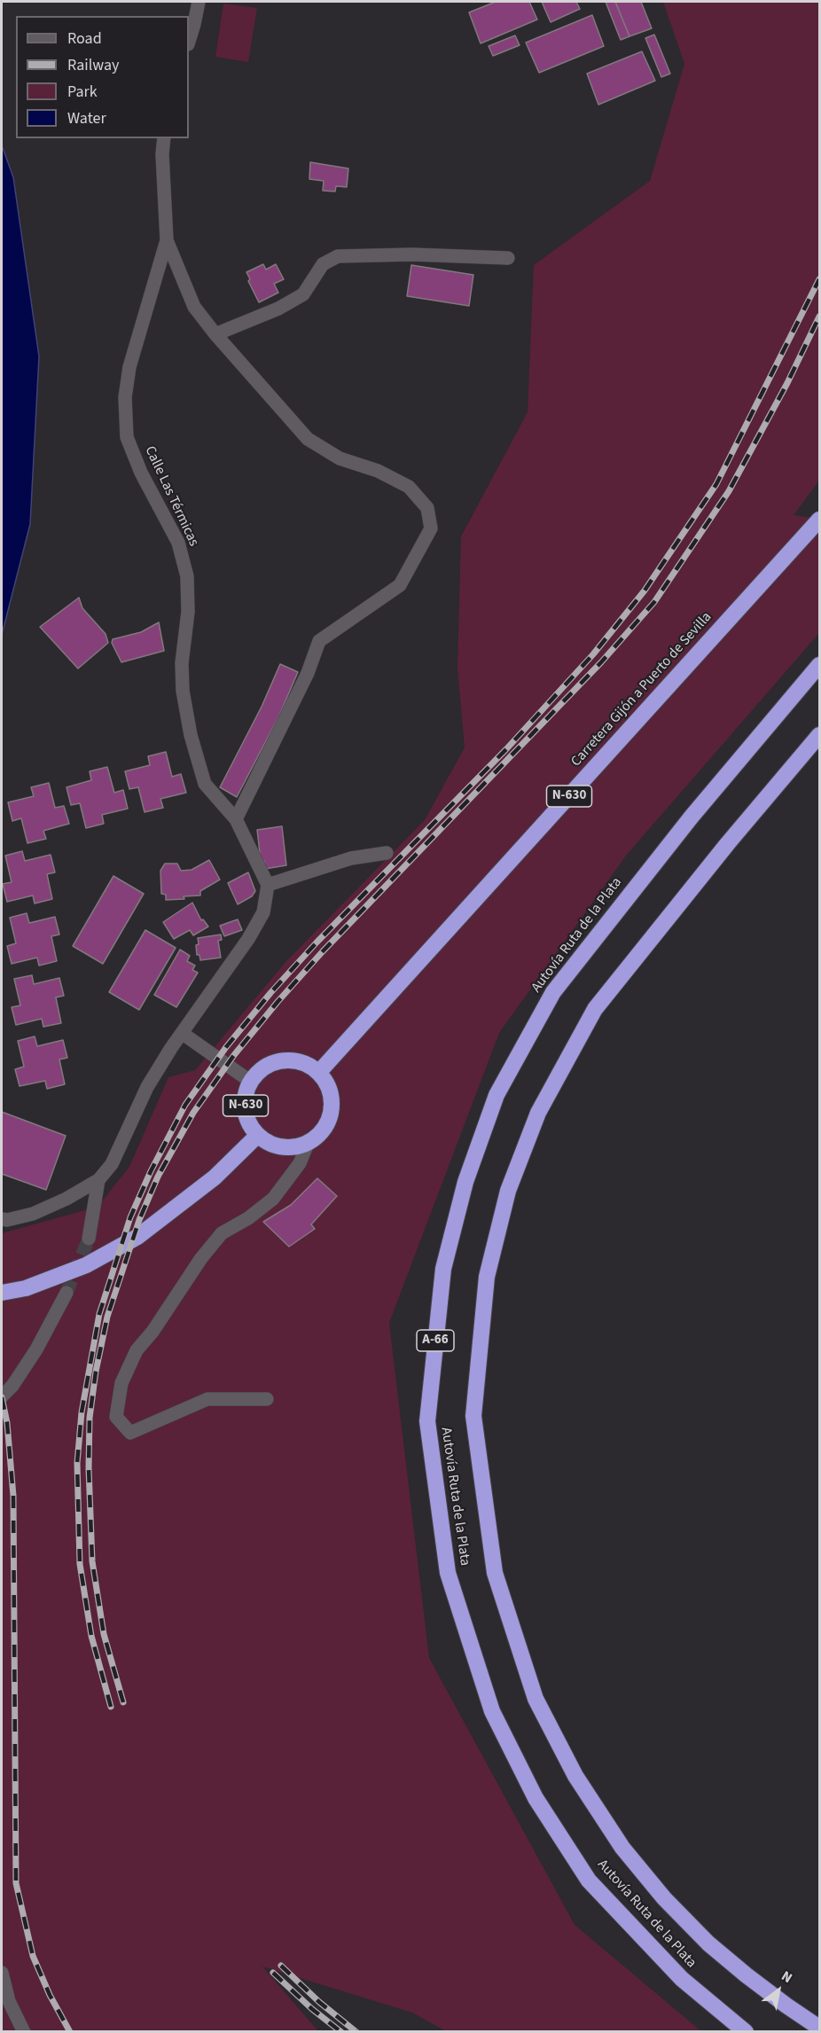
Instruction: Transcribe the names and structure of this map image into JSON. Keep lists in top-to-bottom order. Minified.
{"streets":{"highway":["Carretera Gijón a Puerto de Sevilla","N-630","Autovía Ruta de la Plata","A-66"],"street":["Calle Las Térmicas"]},"crossings":[["Carretera Gijón a Puerto de Sevilla","N-630"]],"legend":["Road","Railway","Park","Water"],"north":"top right"}
